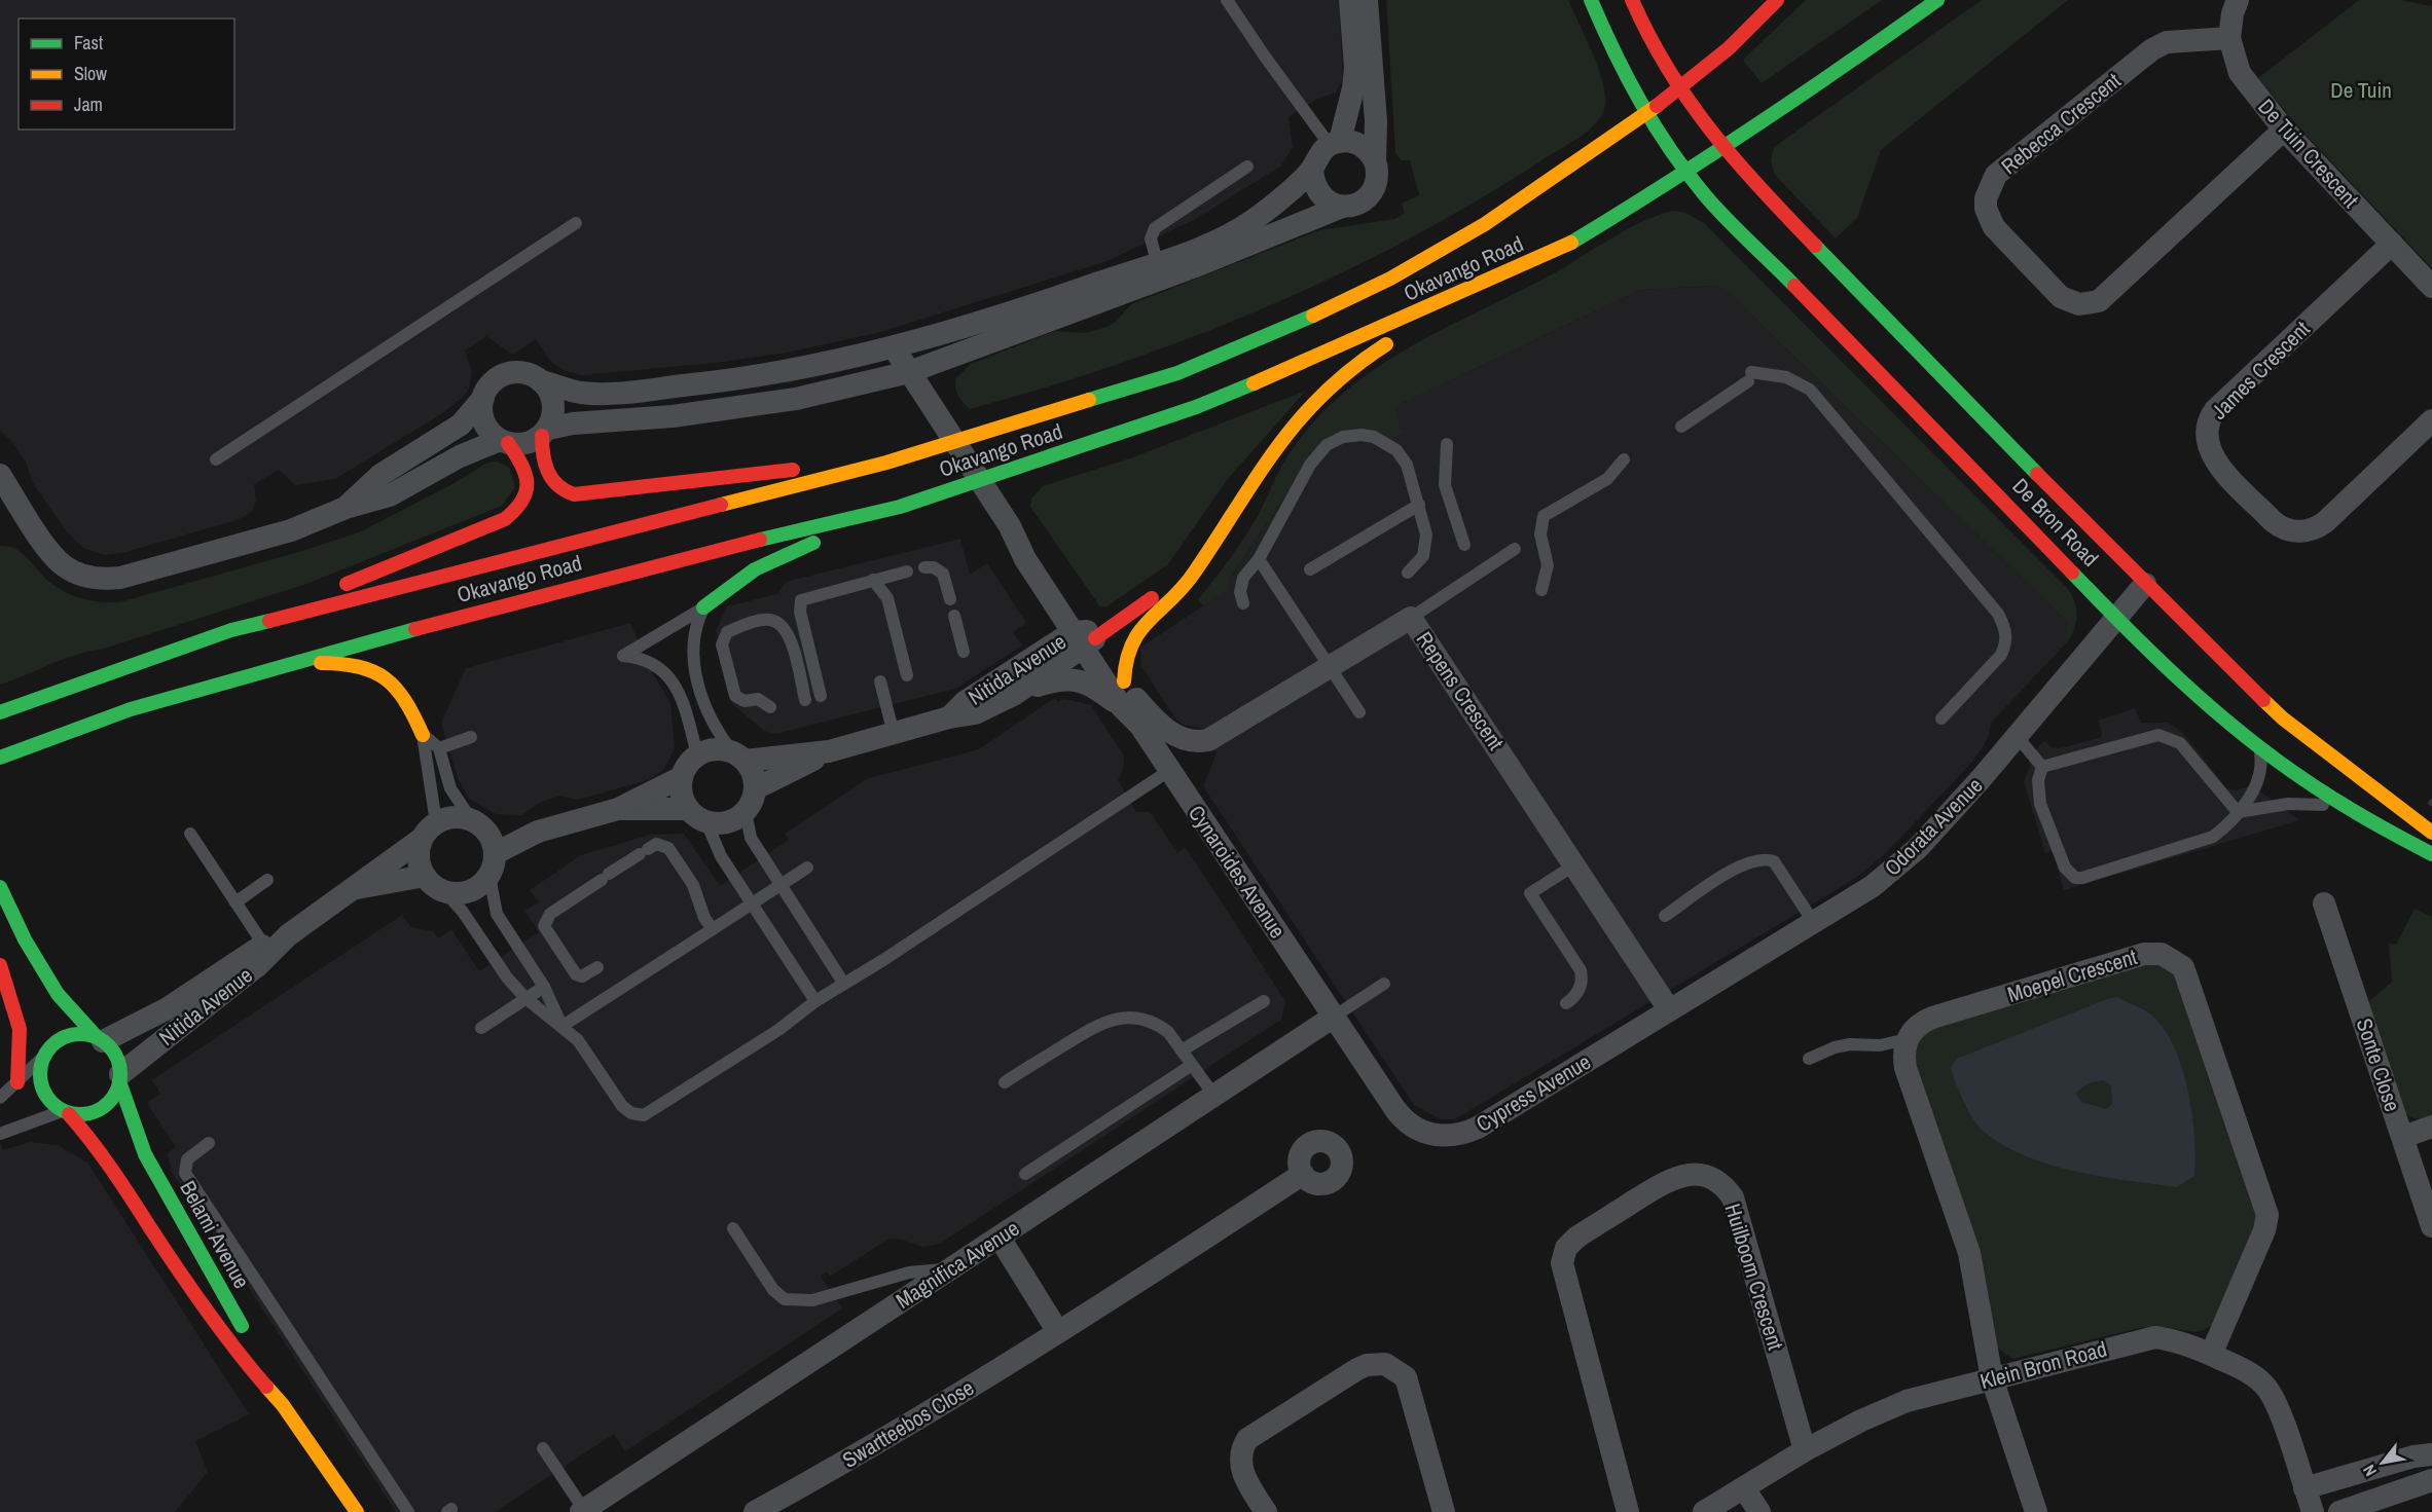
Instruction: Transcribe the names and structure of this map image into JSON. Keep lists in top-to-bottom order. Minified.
{"streets":{"main road":["Okavango Road","De Bron Road","Belami Avenue"],"street":["Rebecca Crescent","De Tuin Crescent","James Crescent","Nitida Avenue","Repens Crescent","Odorata Avenue","Cynaroides Avenue","Moepel Crescent","Sonte Close","Cypress Avenue","Magnifica Avenue","Huilboom Crescent","Klein Bron Road","Swartteebos Close"]},"crossings":[["Rebecca Crescent","De Tuin Crescent"],["De Tuin Crescent","James Crescent"],["Okavango Road","De Bron Road"],["De Bron Road","Odorata Avenue"],["Nitida Avenue","Repens Crescent"],["Nitida Avenue","Cynaroides Avenue"],["Nitida Avenue","Belami Avenue"],["Repens Crescent","Odorata Avenue"],["Repens Crescent","Cynaroides Avenue"],["Repens Crescent","Cypress Avenue"],["Odorata Avenue","Cypress Avenue"],["Cynaroides Avenue","Cypress Avenue"],["Cynaroides Avenue","Magnifica Avenue"],["Moepel Crescent","Klein Bron Road"],["Cypress Avenue","Magnifica Avenue"],["Huilboom Crescent","Klein Bron Road"]],"parks":["De Tuin"],"legend":["Fast","Slow","Jam"],"north":"bottom left"}
